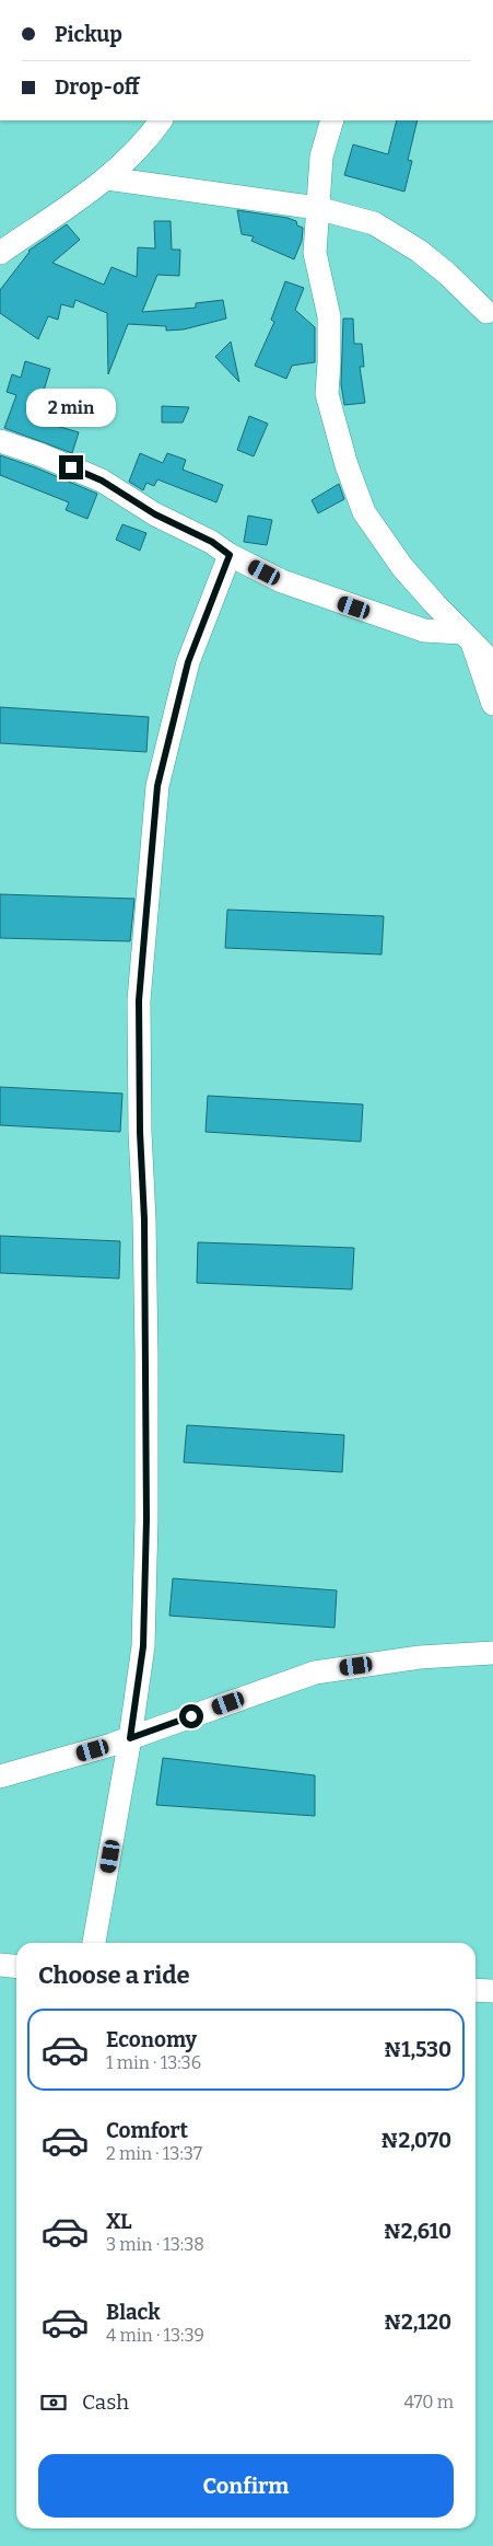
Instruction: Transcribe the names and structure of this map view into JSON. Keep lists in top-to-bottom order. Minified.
{"page":{"banner":["Pickup","Drop-off"],"bubble":"2 min","heading":"Choose a ride","list":[{"name":"Economy","note":"1 min · 13:36","value":"₦1,530"},{"name":"Comfort","note":"2 min · 13:37","value":"₦2,070"},{"name":"XL","note":"3 min · 13:38","value":"₦2,610"},{"name":"Black","note":"4 min · 13:39","value":"₦2,120"}],"pay":["Cash","470 m"],"buttons":"Confirm"}}
